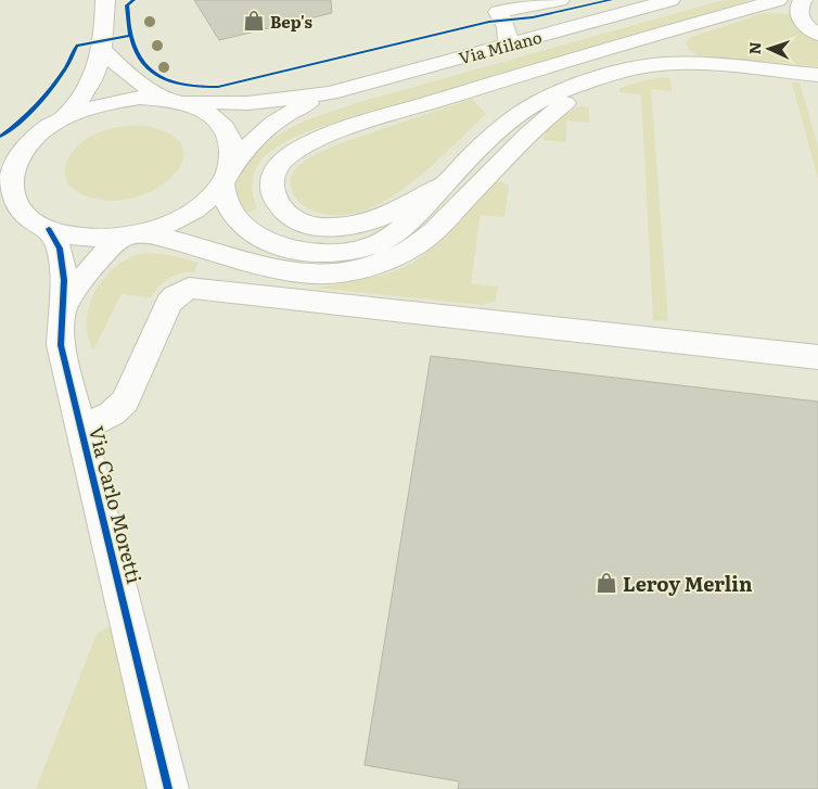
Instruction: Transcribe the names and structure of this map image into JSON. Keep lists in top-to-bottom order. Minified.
{"streets":{"street":["Via Milano","Via Carlo Moretti"]},"crossings":[["Via Milano","Via Carlo Moretti"]],"places":{"shop":["Bep's","Leroy Merlin"]},"north":"left"}
